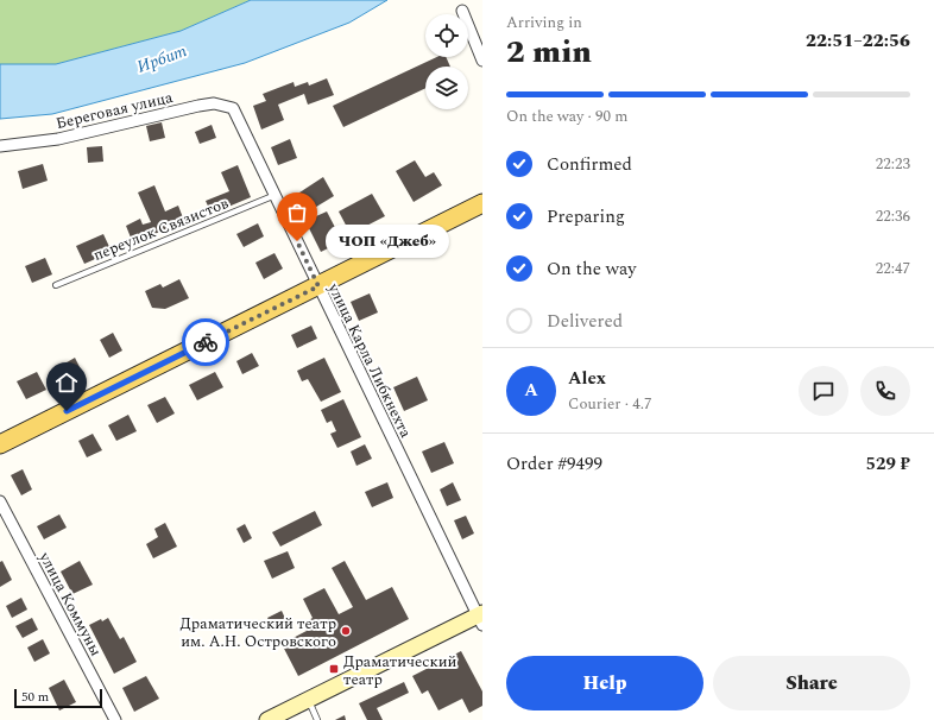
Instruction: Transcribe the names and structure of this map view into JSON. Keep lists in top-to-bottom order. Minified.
{"streets":{"street":["Береговая улица","улица Карла Либкнехта","улица Коммуны"],"lane":["переулок Связистов"]},"crossings":[["Береговая улица","улица Карла Либкнехта"],["переулок Связистов","улица Карла Либкнехта"]],"water":["Ирбит"],"places":{"other":["ЧОП «Джеб»","Драматический театр им. А.Н. Островского"],"transit":["Драматический театр"]},"scale_bar":"50 m","page":{"heading":["2 min","Arriving in","22:51–22:56"],"panel":["Alex","Courier · 4.7","Order #9499","529 ₽"],"bar":"On the way · 90 m","list":[["Confirmed","22:23"],["Preparing","22:36"],["On the way","22:47"],"Delivered"],"bubble":"ЧОП «Джеб»","round":"A","buttons":["Help","Share"],"scale":"50 m"}}
